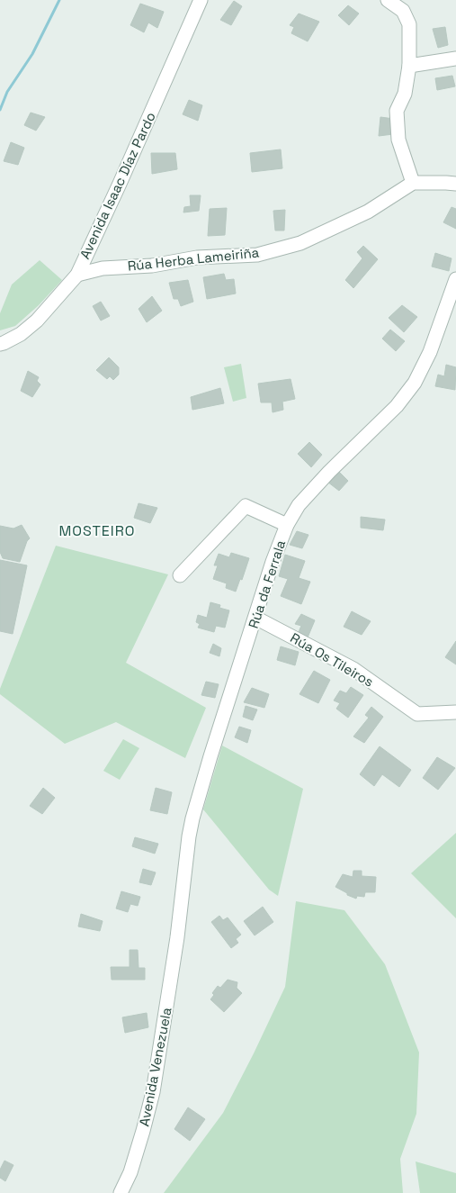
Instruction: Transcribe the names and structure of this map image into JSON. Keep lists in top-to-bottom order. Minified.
{"streets":{"street":["Avenida Isaac Díaz Pardo","Rúa Herba Lameiriña","Rúa da Ferrala","Rúa Os Tileiros","Avenida Venezuela"]},"crossings":[["Avenida Isaac Díaz Pardo","Rúa Herba Lameiriña"],["Rúa da Ferrala","Rúa Os Tileiros"],["Rúa da Ferrala","Avenida Venezuela"]],"districts":["MOSTEIRO"]}
